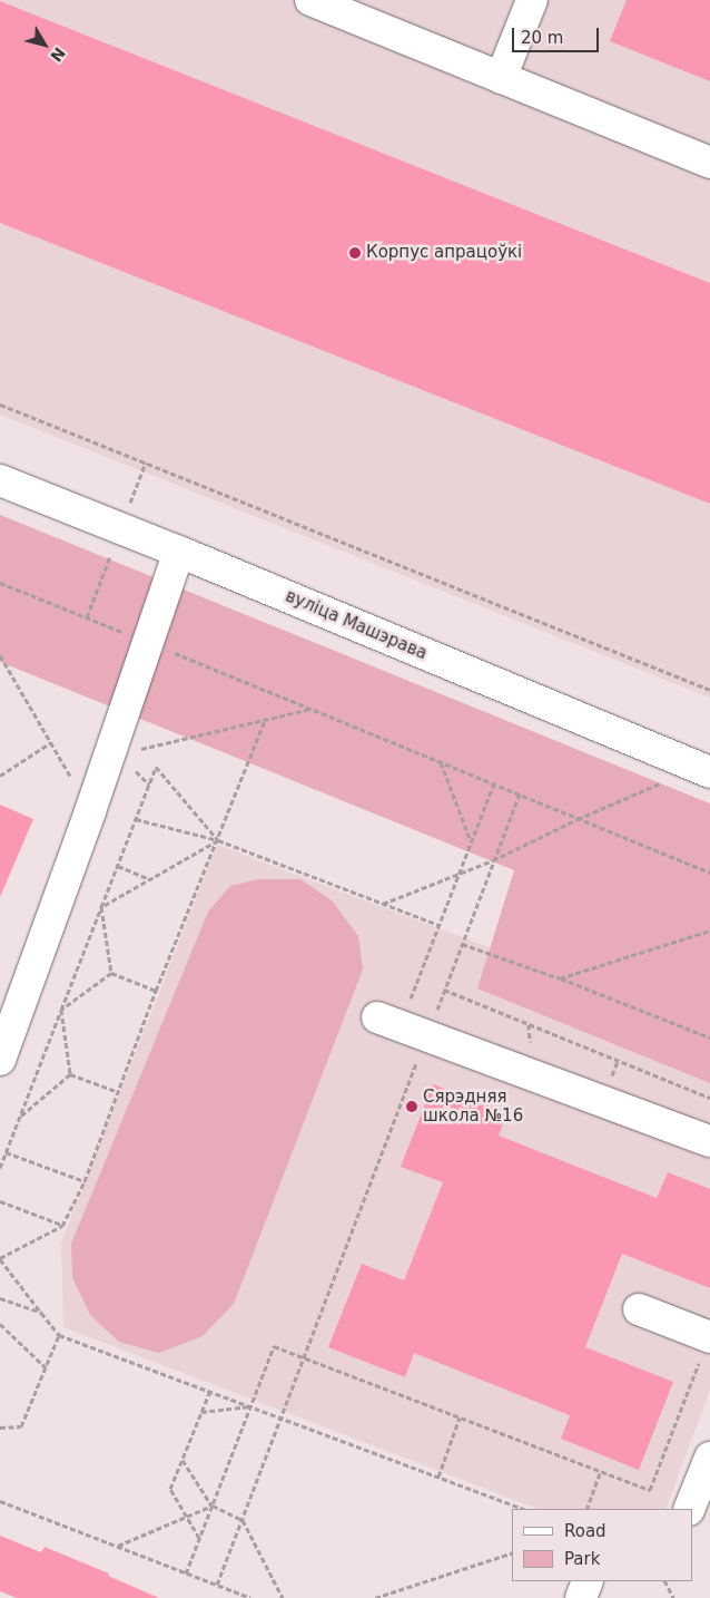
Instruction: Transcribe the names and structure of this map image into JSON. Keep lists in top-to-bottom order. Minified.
{"streets":{"street":["вуліца Машэрава"]},"places":["Корпус апрацоўкі","Сярэдняя школа №16"],"legend":["Road","Park"],"scale_bar":"20 m","north":"bottom right"}
